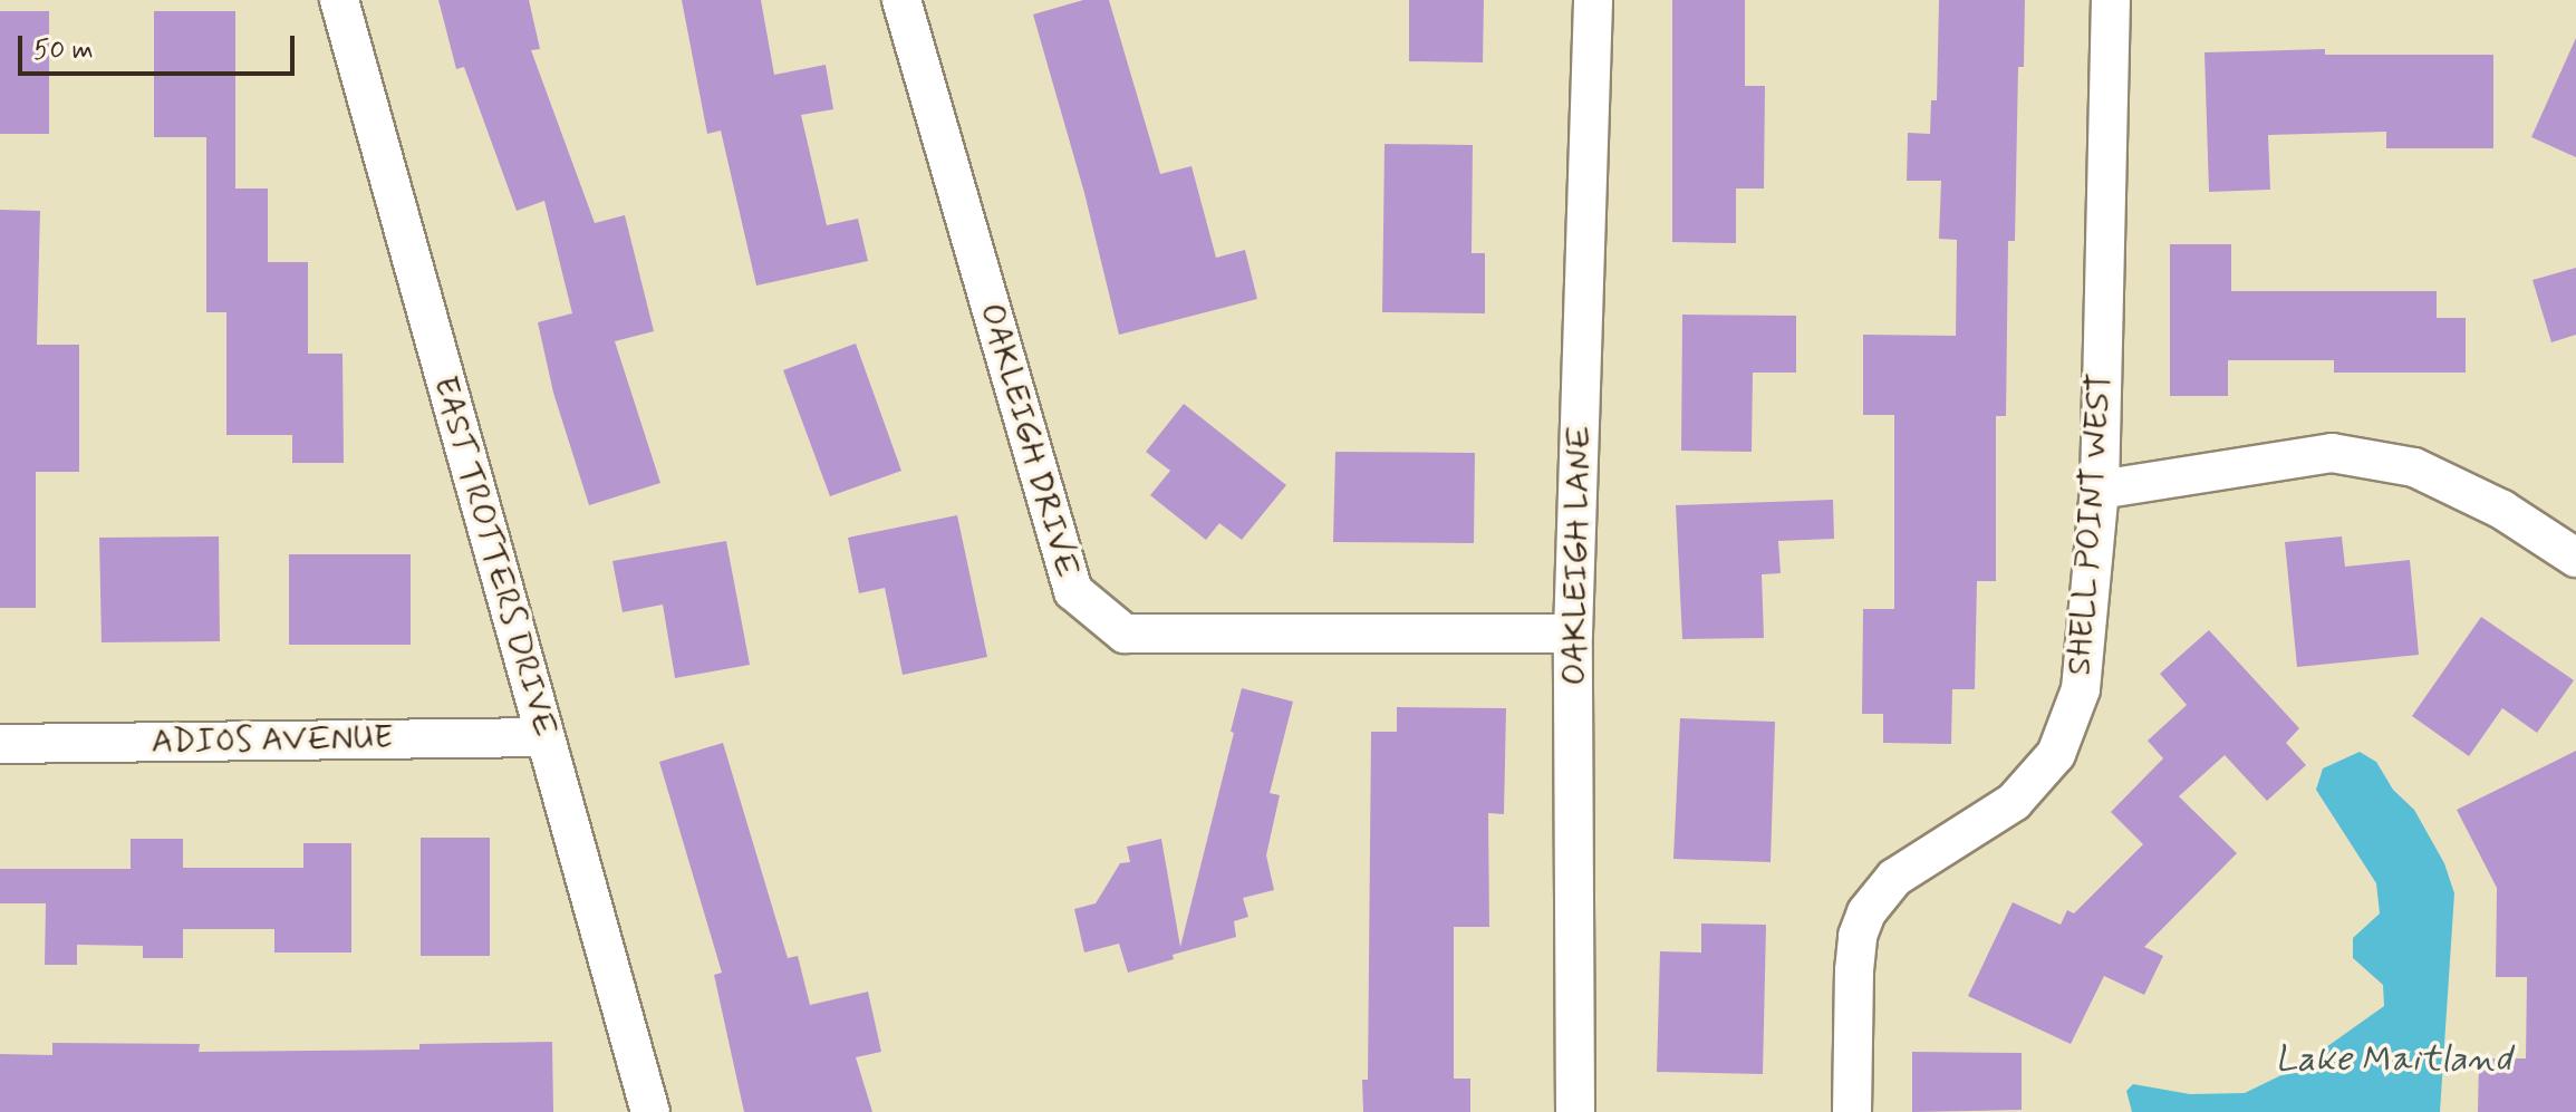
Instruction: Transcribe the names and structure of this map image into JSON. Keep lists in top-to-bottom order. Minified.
{"streets":{"street":["OAKLEIGH DRIVE","SHELL POINT WEST","OAKLEIGH LANE","EAST TROTTERS DRIVE","ADIOS AVENUE"]},"crossings":[["OAKLEIGH DRIVE","OAKLEIGH LANE"],["EAST TROTTERS DRIVE","ADIOS AVENUE"]],"water":["Lake Maitland"],"scale_bar":"50 m"}
